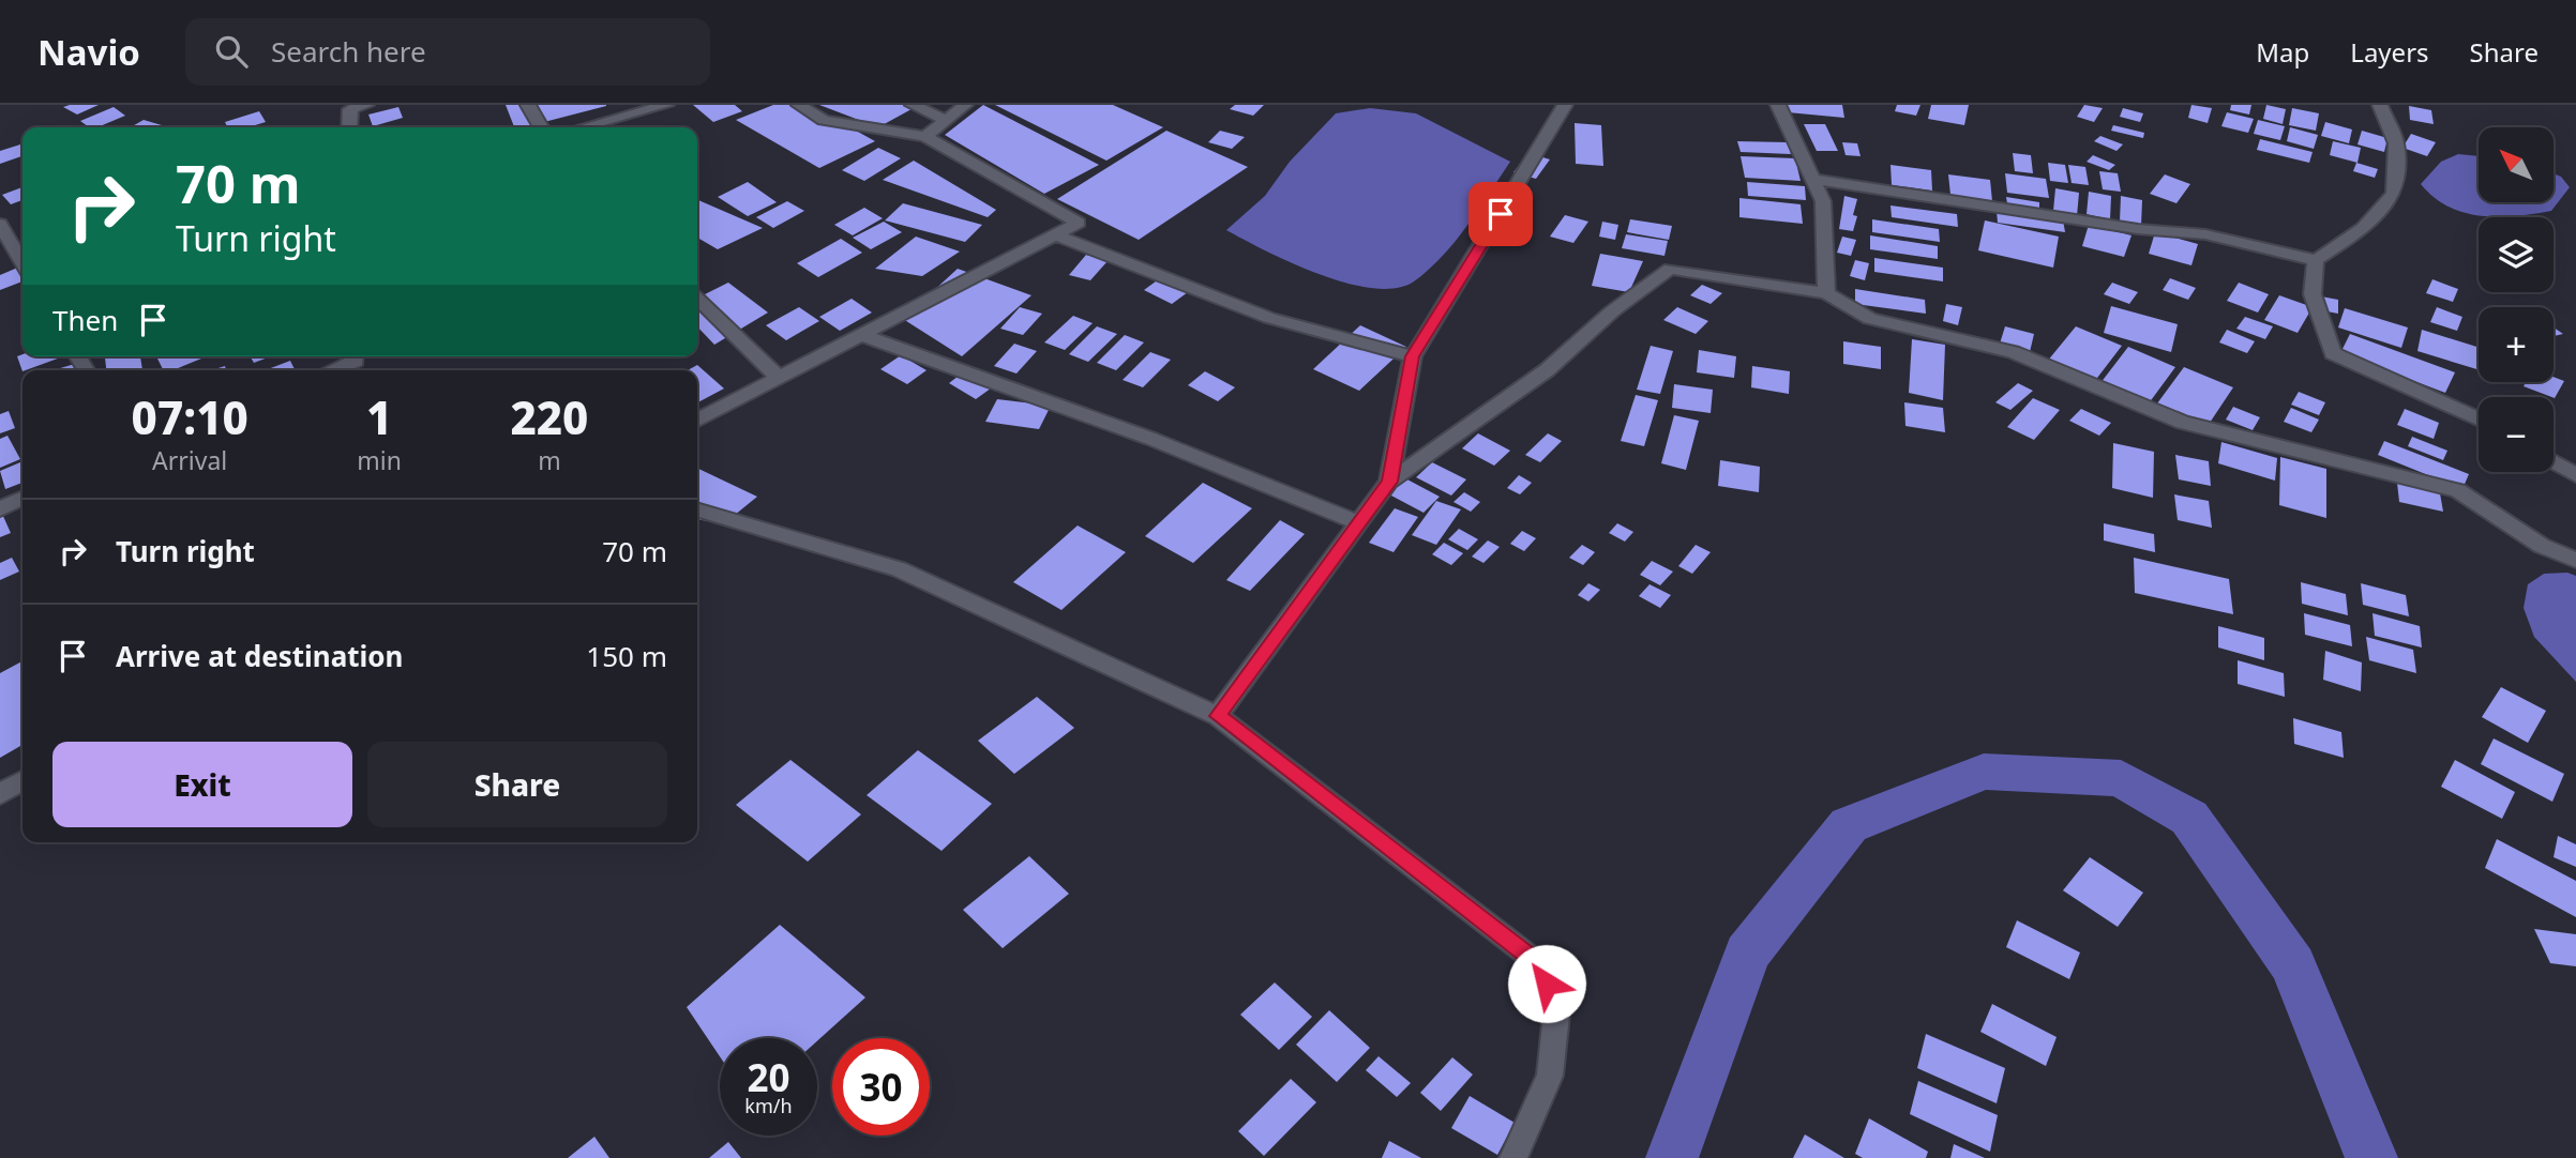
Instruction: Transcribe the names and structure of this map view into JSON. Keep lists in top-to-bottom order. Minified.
{"north":"top left","page":{"header":"Navio","search":"Search here","nav":["Map","Layers","Share"],"map_buttons":["+","−"],"turn":["70 m","Turn right"],"then":"Then","eta":["07:10","Arrival","1","min","220","m"],"list":[{"name":"Turn right","value":"70 m"},{"name":"Arrive at destination","value":"150 m"}],"buttons":["Exit","Share"],"speed":"20 km/h","limit":"30"}}
